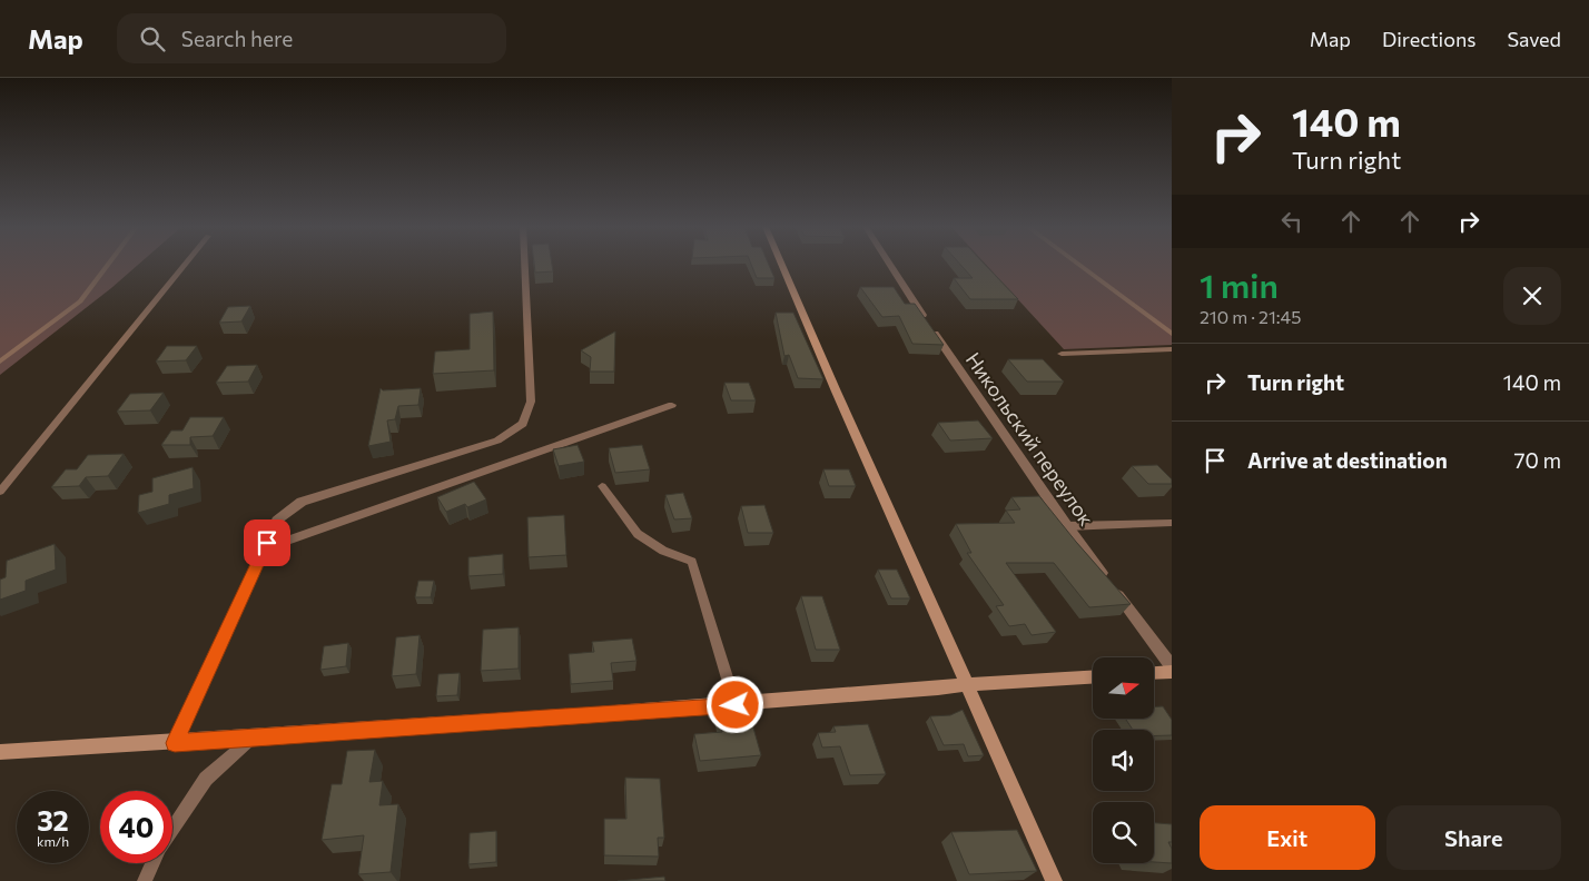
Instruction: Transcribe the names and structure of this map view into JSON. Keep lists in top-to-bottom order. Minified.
{"streets":{"street":["Никольский переулок"]},"north":"right","page":{"header":"Map","search":"Search here","nav":["Map","Directions","Saved"],"turn":["140 m","Turn right"],"heading":["1 min","210 m · 21:45"],"list":[{"name":"Turn right","value":"140 m"},{"name":"Arrive at destination","value":"70 m"}],"speed":"32 km/h","limit":"40","buttons":["Exit","Share"]}}
